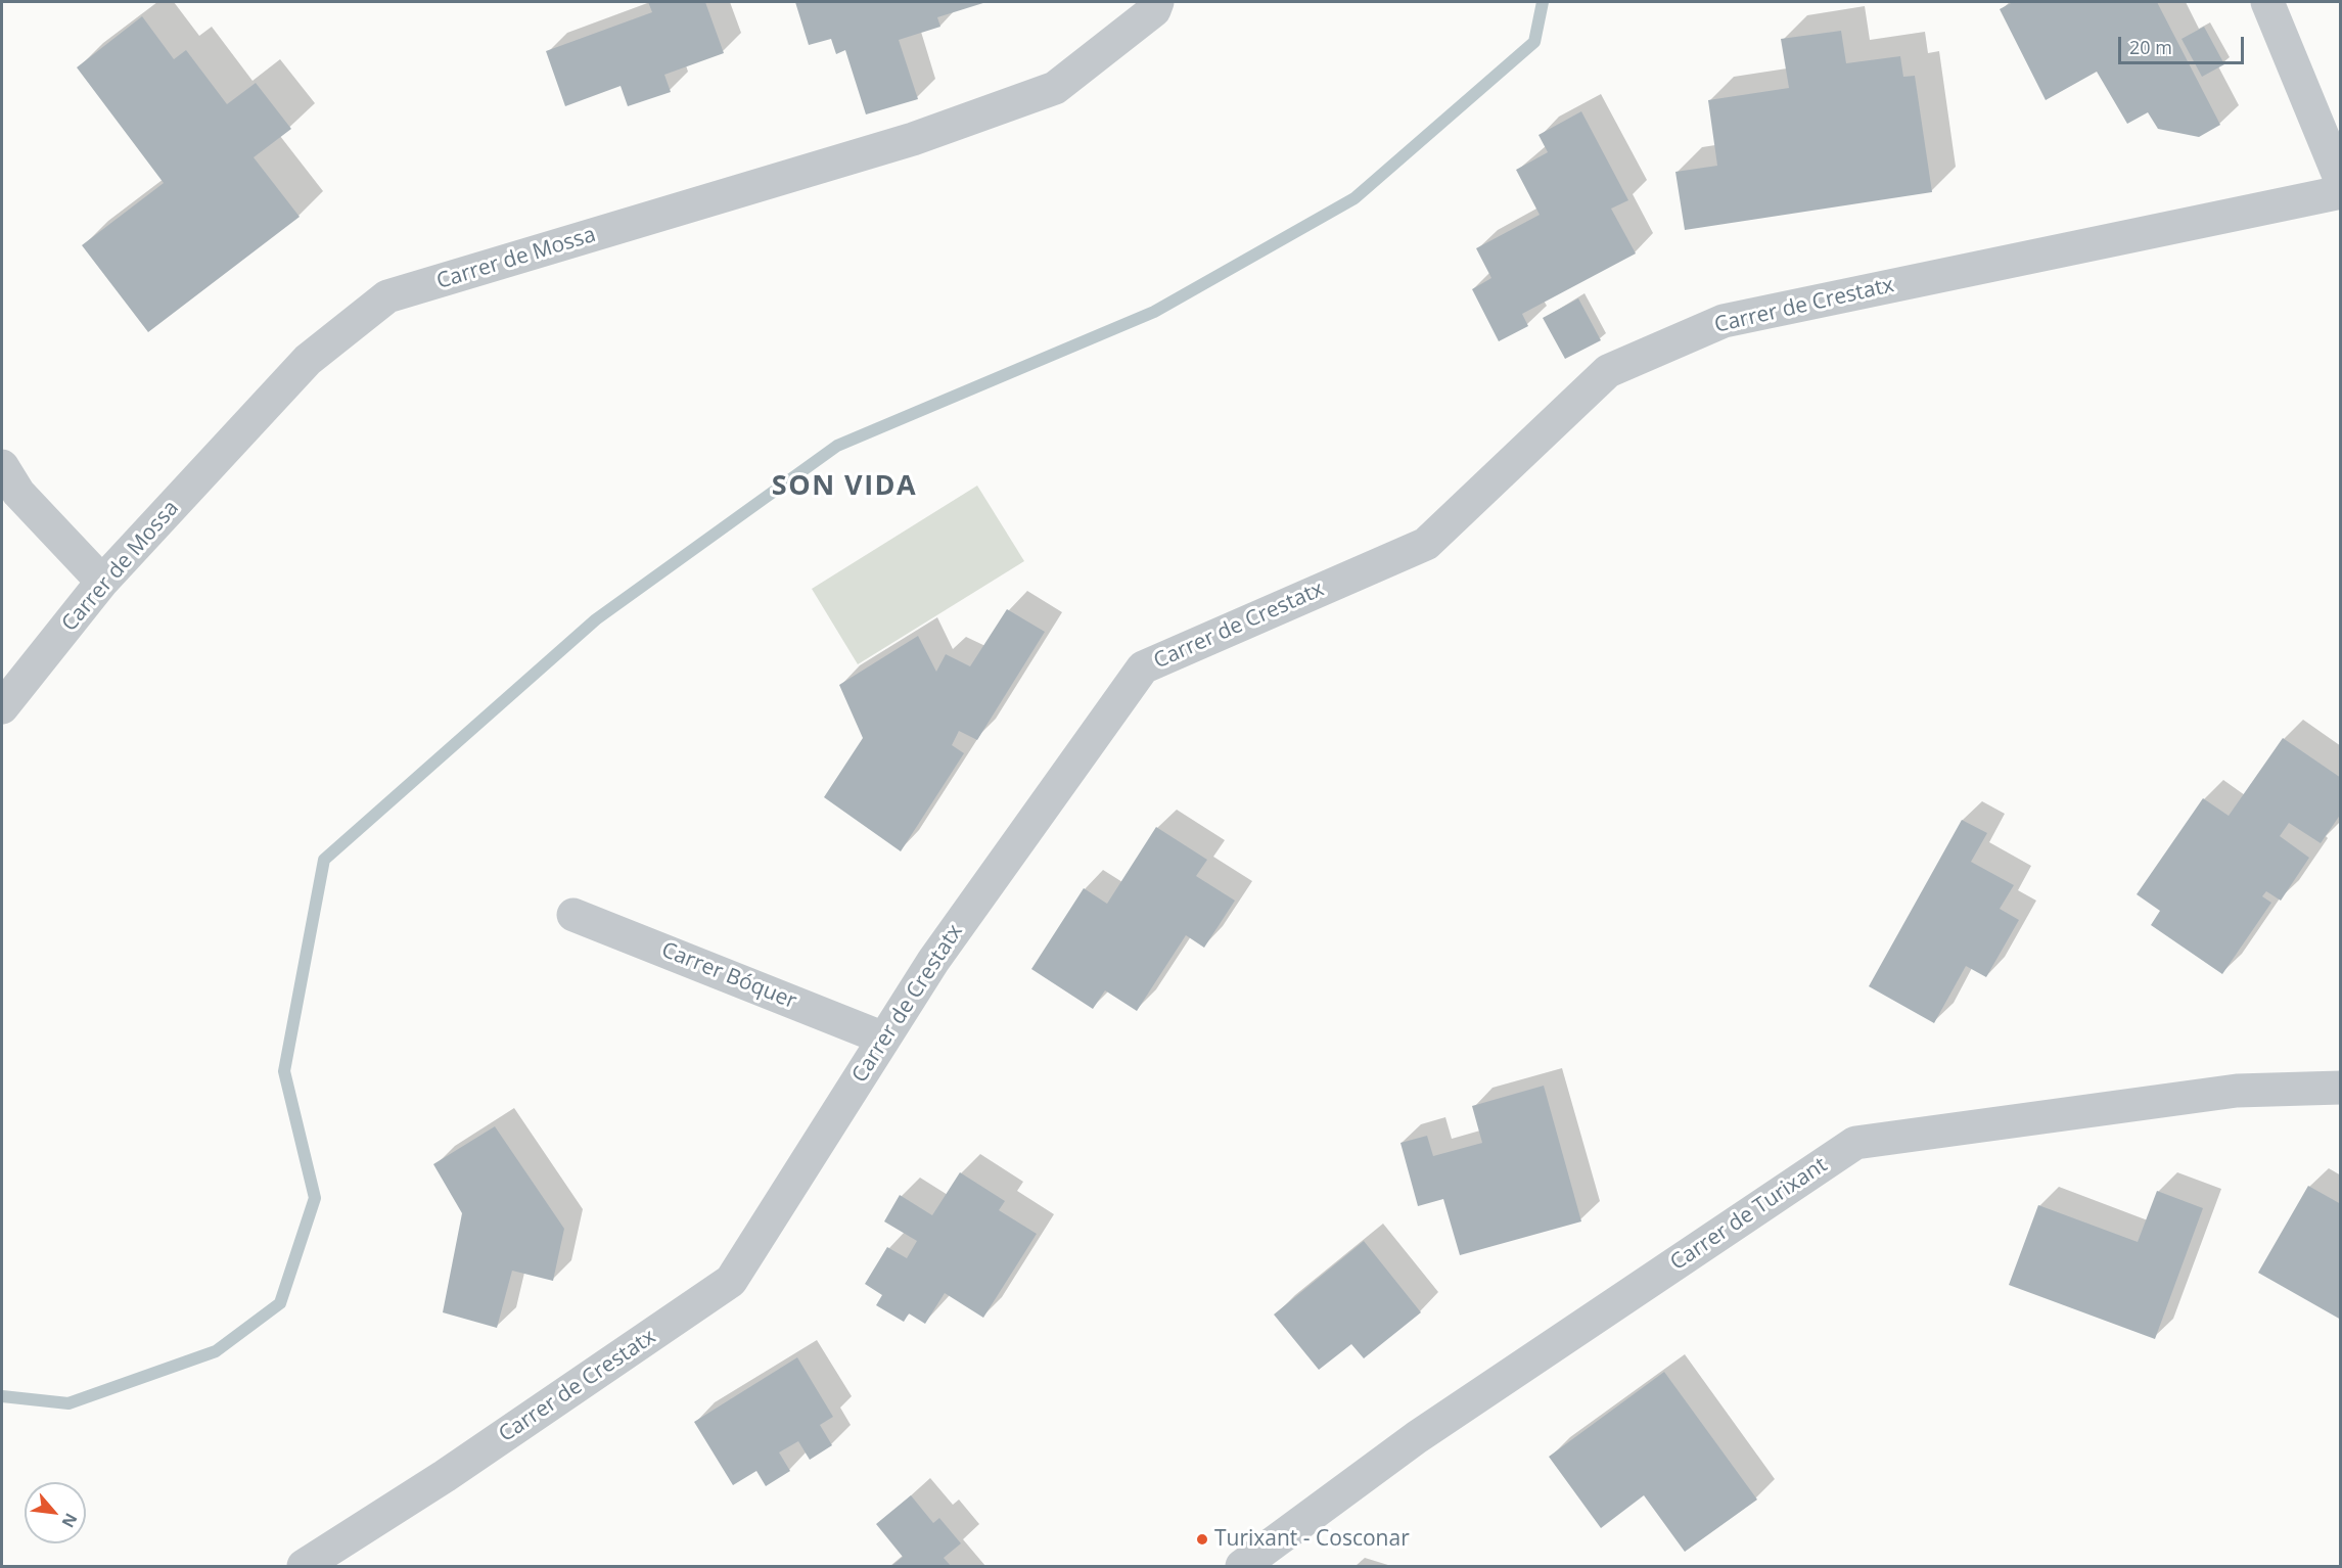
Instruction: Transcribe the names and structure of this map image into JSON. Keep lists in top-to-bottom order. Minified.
{"streets":{"street":["Carrer de Mossa","Carrer de Crestatx","Carrer Bóquer","Carrer de Turixant"]},"crossings":[["Carrer de Crestatx","Carrer Bóquer"]],"districts":["SON VIDA"],"places":["Turixant - Cosconar"],"scale_bar":"20 m","north":"bottom right"}
